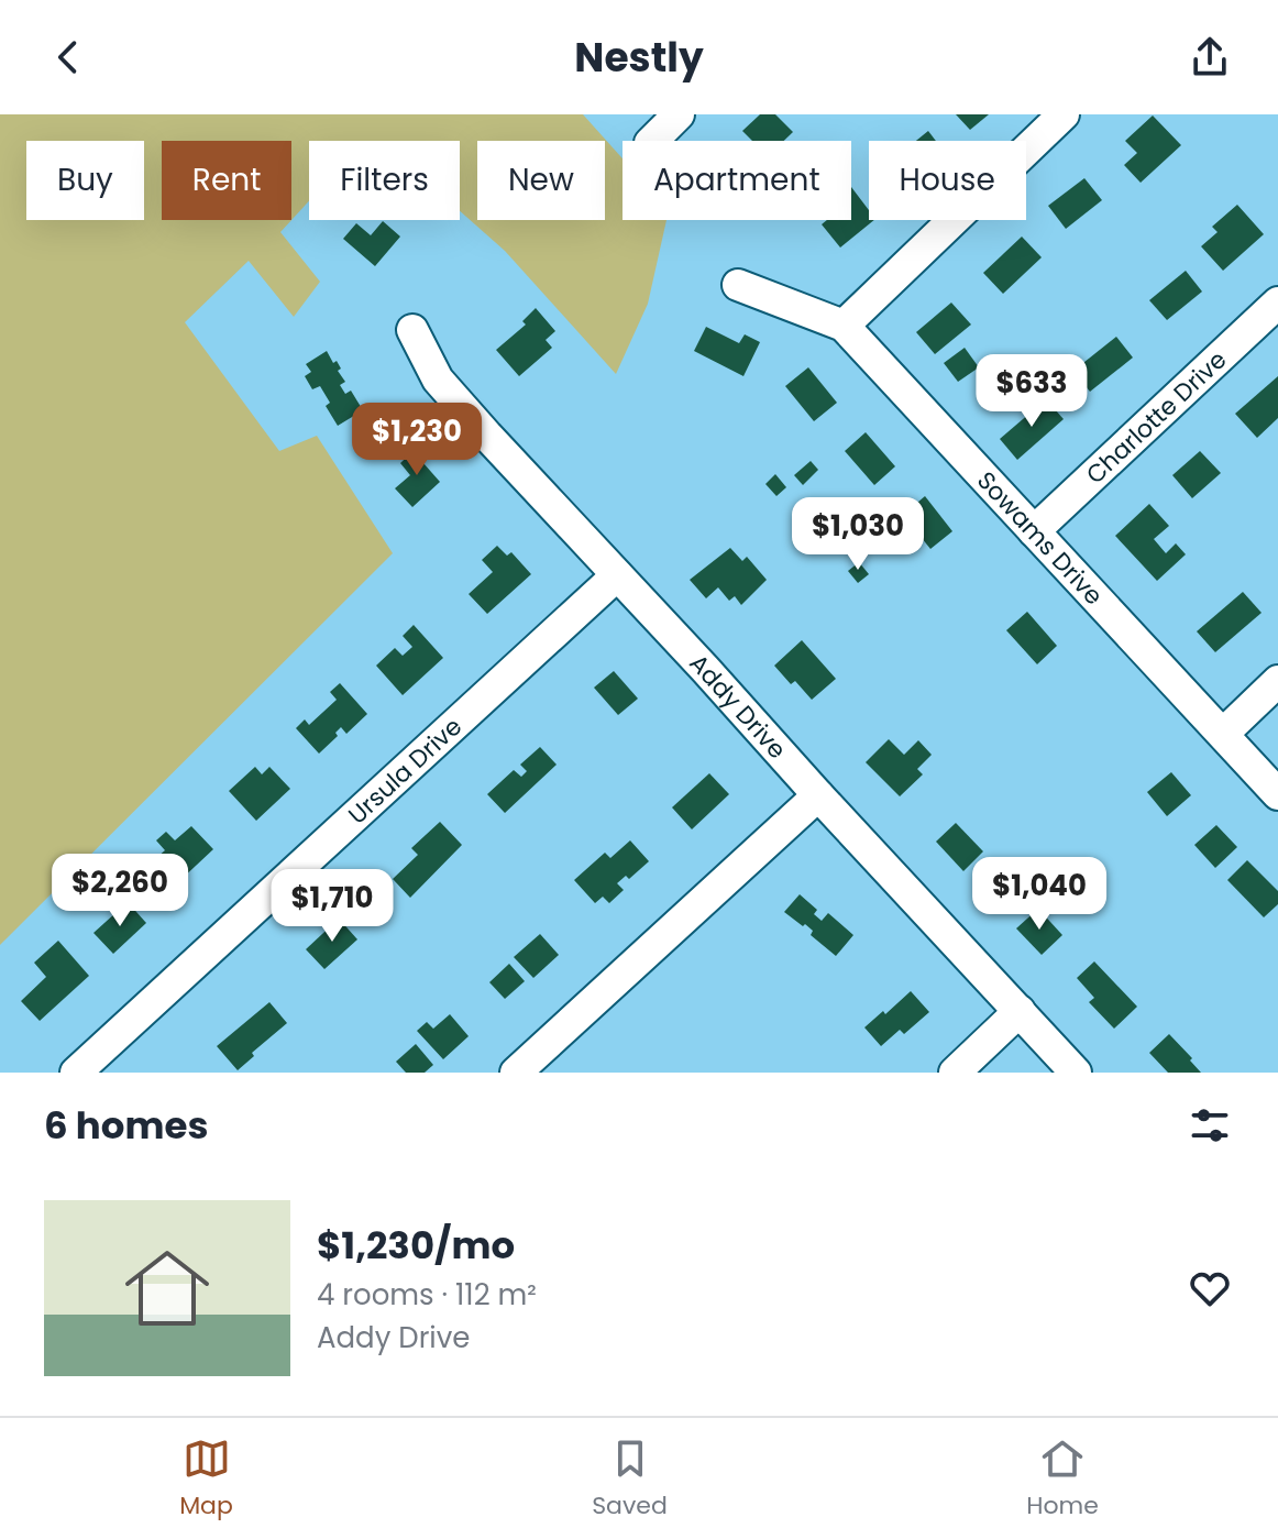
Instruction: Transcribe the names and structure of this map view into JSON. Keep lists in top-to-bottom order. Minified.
{"streets":{"street":["Charlotte Drive","Sowams Drive","Addy Drive","Ursula Drive"]},"crossings":[["Charlotte Drive","Sowams Drive"],["Addy Drive","Ursula Drive"]],"page":{"header":"Nestly","chip":["Buy","Rent","Filters","New","Apartment","House"],"price":["$633","$1,230","$1,030","$2,260","$1,040","$1,710"],"heading":"6 homes","list":[{"name":"$1,230/mo","note":"4 rooms · 112 m² · Addy Drive"}],"tabs":["Map","Saved","Home"]}}
